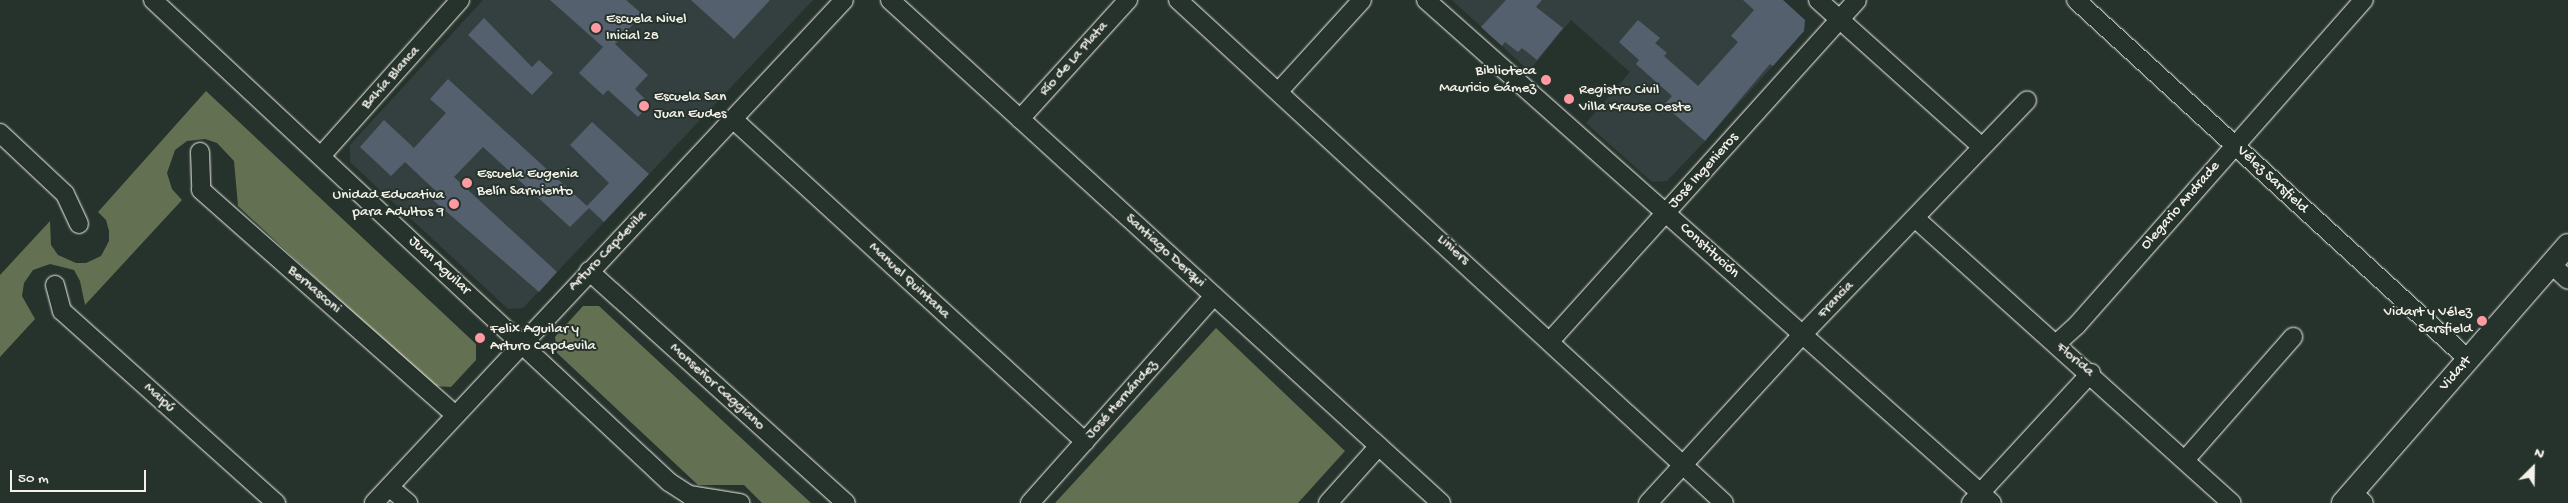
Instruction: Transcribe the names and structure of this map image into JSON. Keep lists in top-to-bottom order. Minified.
{"streets":{"street":["Río de La Plata","Bahía Blanca","José Ingenieros","Vélez Sarsfield","Olegario Andrade","Liniers","Arturo Capdevila","Santiago Derqui","Constitución","Juan Aguilar","Manuel Quintana","Bernasconi","Francia","Florida","Vidart","Monseñor Caggiano","Maipú","José Hernández"]},"crossings":[["Río de La Plata","Santiago Derqui"],["Bahía Blanca","Juan Aguilar"],["José Ingenieros","Liniers"],["José Ingenieros","Constitución"],["Vélez Sarsfield","Olegario Andrade"],["Vélez Sarsfield","Vidart"],["Olegario Andrade","Florida"],["Liniers","Francia"],["Arturo Capdevila","Juan Aguilar"],["Arturo Capdevila","Manuel Quintana"],["Arturo Capdevila","Bernasconi"],["Arturo Capdevila","Monseñor Caggiano"],["Santiago Derqui","José Hernández"],["Constitución","Francia"],["Manuel Quintana","José Hernández"],["Francia","Florida"]],"places":["Escuela Nivel Inicial 28","Biblioteca Mauricio Gámez","Registro Civil Villa Krause Oeste","Escuela San Juan Eudes","Escuela Eugenia Belín Sarmiento","Unidad Educativa para Adultos 9","Vidart y Vélez Sarsfield","Felix Aguilar y Arturo Capdevila"],"scale_bar":"50 m","north":"top right"}
